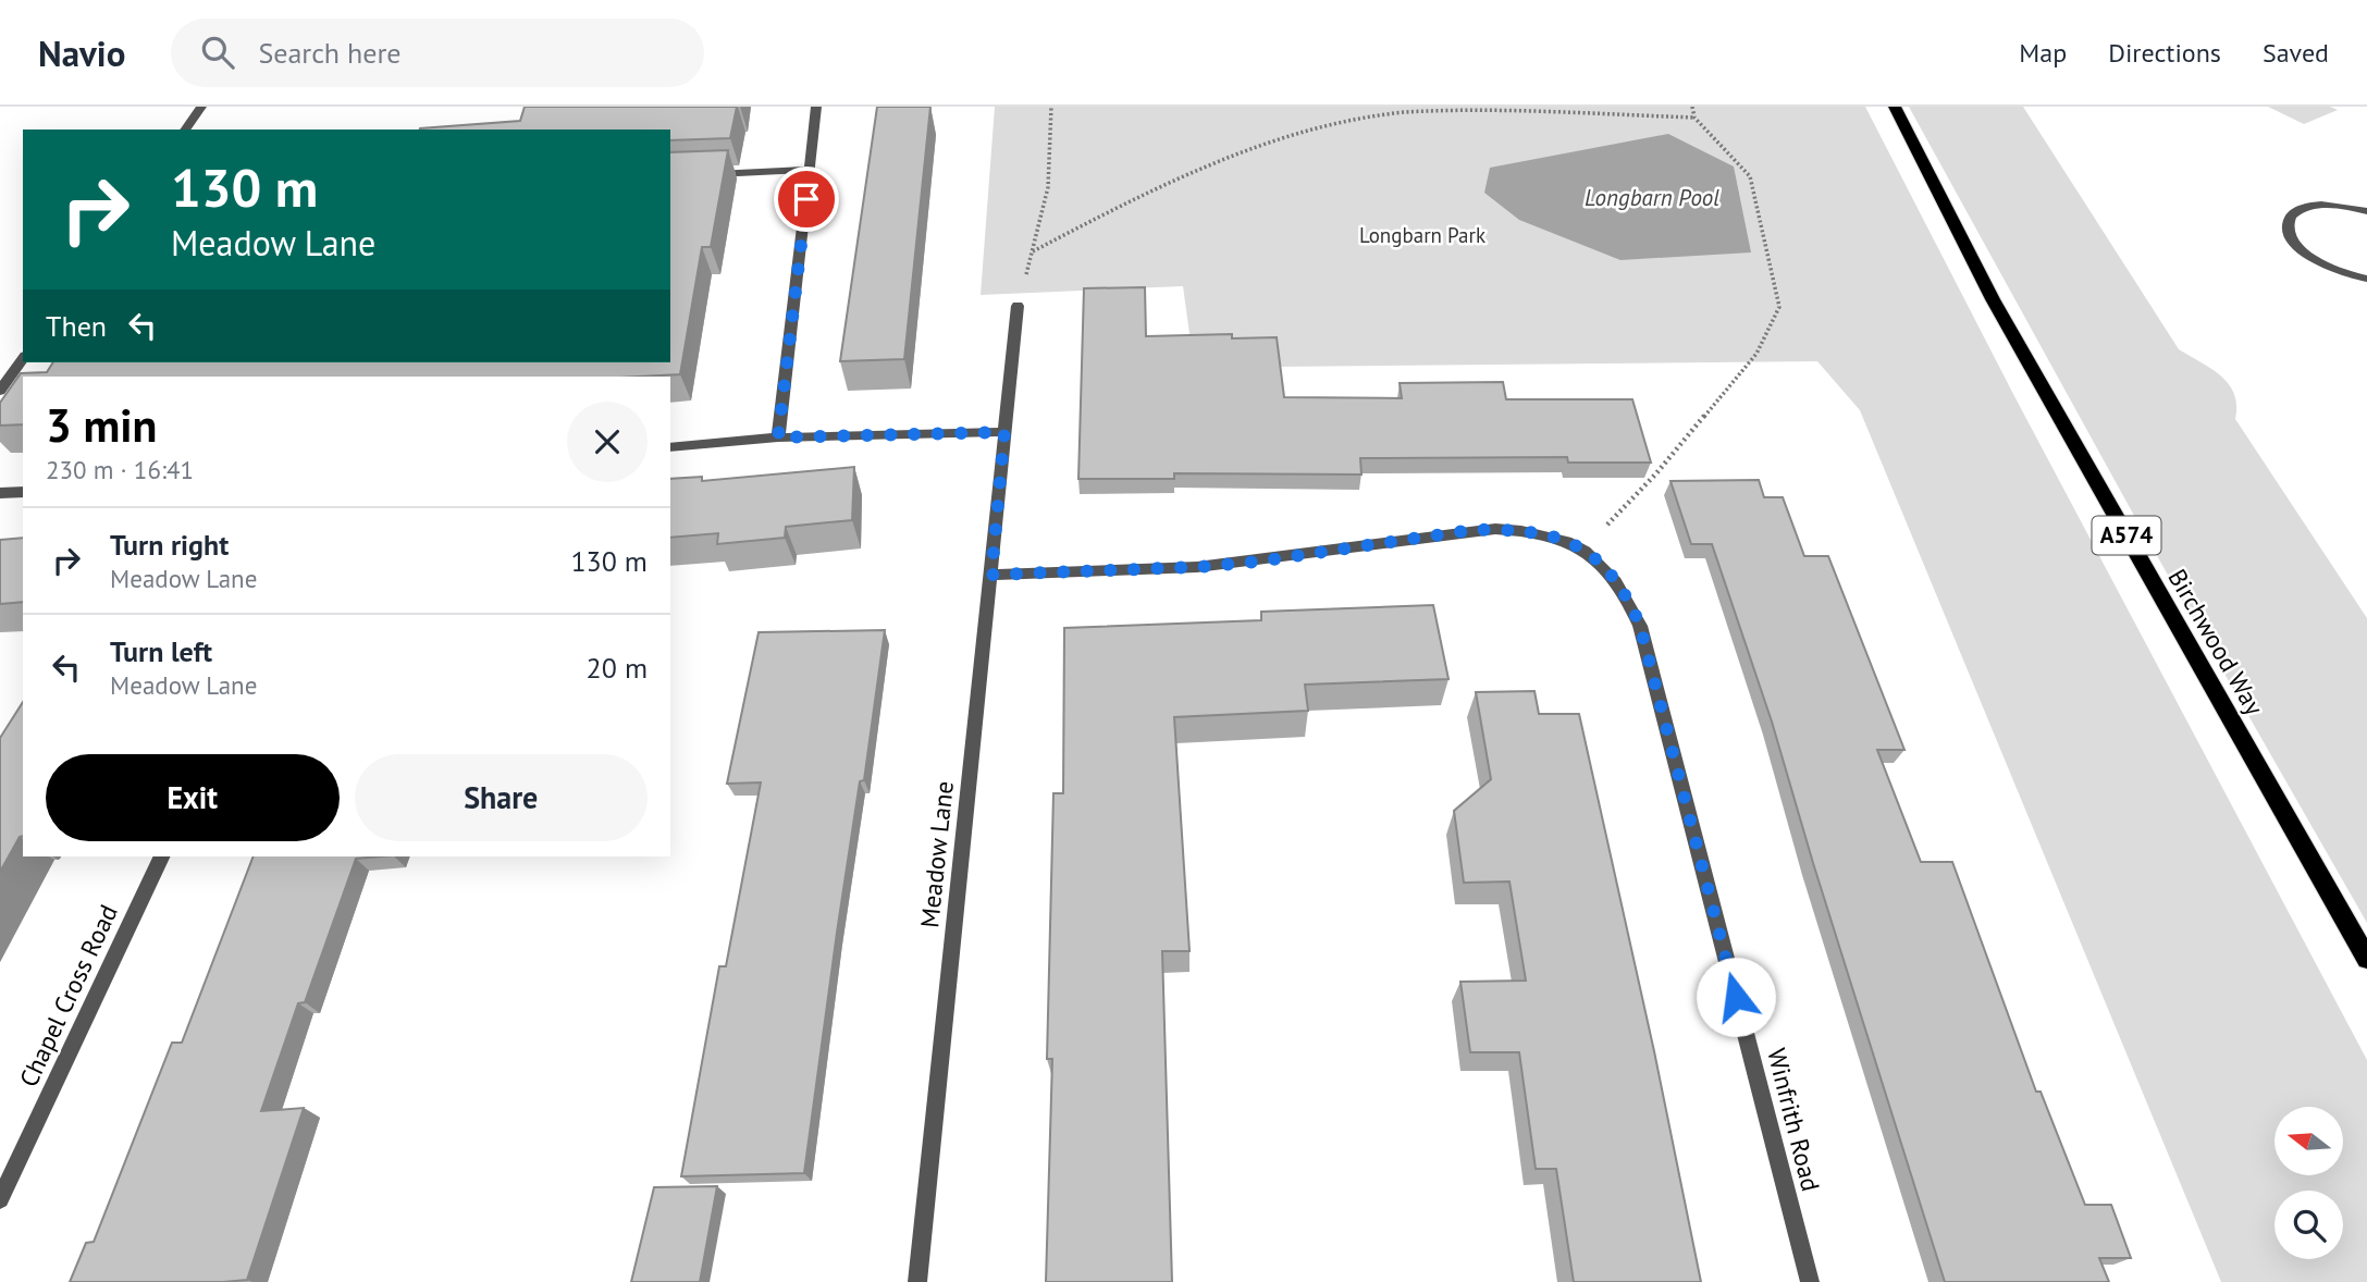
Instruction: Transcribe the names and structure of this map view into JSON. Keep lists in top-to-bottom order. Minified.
{"streets":{"main road":["A574","Birchwood Way"],"street":["Meadow Lane","Chapel Cross Road","Winfrith Road"]},"crossings":[["Meadow Lane","Winfrith Road"]],"water":["Longbarn Pool"],"parks":["Longbarn Park"],"north":"left","page":{"header":"Navio","search":"Search here","nav":["Map","Directions","Saved"],"turn":["130 m","Meadow Lane"],"then":"Then","heading":["3 min","230 m · 16:41"],"list":[{"name":"Turn right","note":"Meadow Lane","value":"130 m"},{"name":"Turn left","note":"Meadow Lane","value":"20 m"}],"buttons":["Exit","Share"]}}
